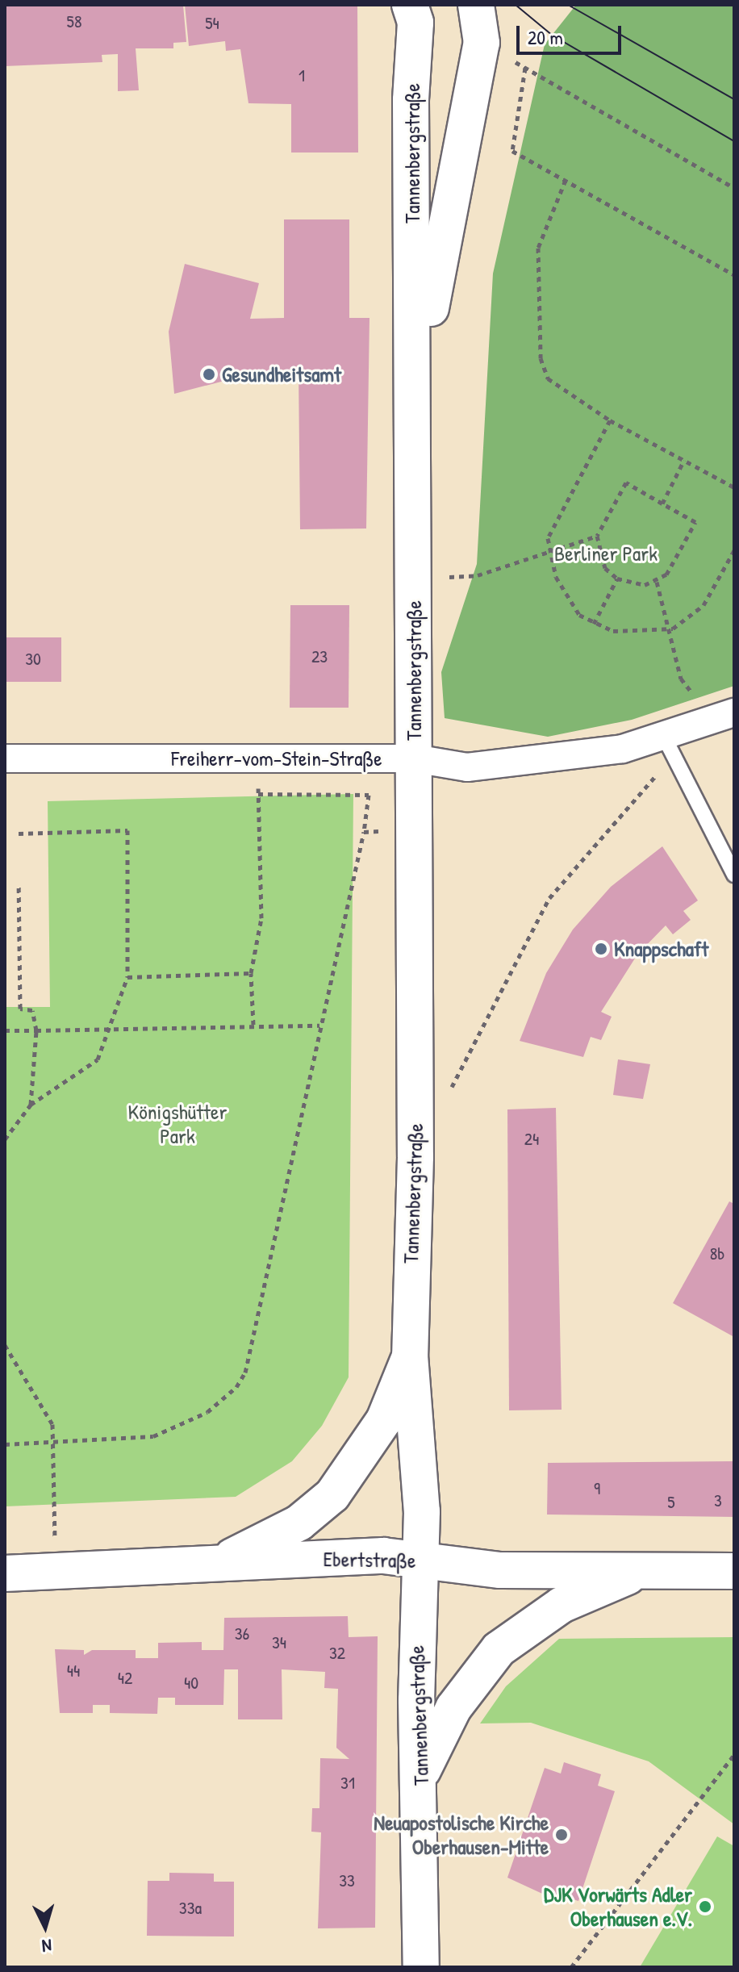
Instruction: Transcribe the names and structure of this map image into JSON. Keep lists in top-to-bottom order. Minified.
{"streets":{"main road":["Tannenbergstraße","Ebertstraße"],"street":["Freiherr-vom-Stein-Straße"]},"crossings":[["Tannenbergstraße","Freiherr-vom-Stein-Straße"],["Tannenbergstraße","Ebertstraße"]],"parks":["Berliner Park","Königshütter Park"],"places":["Gesundheitsamt","Knappschaft","Neuapostolische Kirche Oberhausen-Mitte","DJK Vorwärts Adler Oberhausen e.V."],"house_numbers":["58","54","1","23","30","24","8b","9","3","5","36","34","32","44","42","40","31","33","33a"],"scale_bar":"20 m","north":"bottom"}
